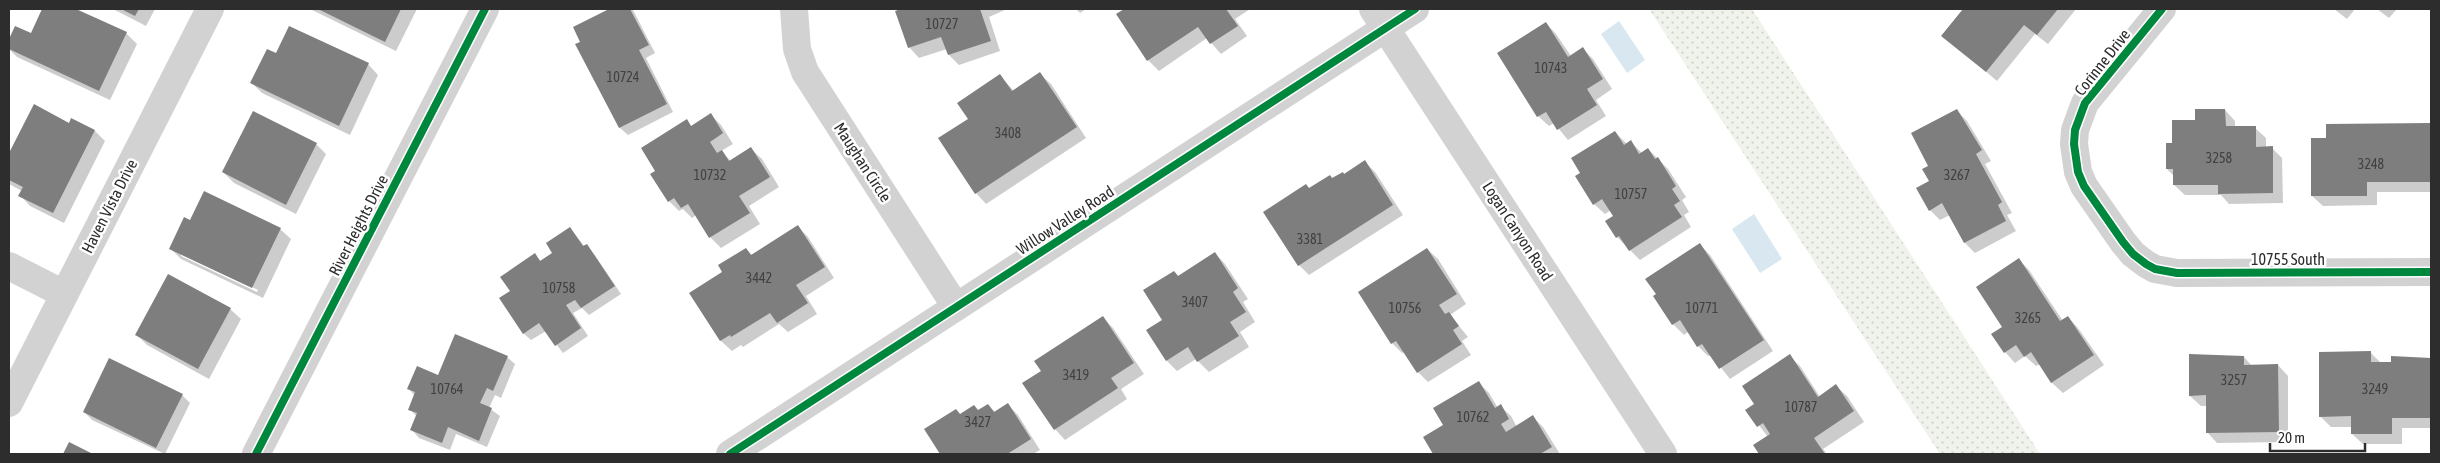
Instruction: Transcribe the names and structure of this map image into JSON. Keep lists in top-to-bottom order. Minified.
{"streets":{"street":["Corinne Drive","Maughan Circle","Haven Vista Drive","Willow Valley Road","River Heights Drive","Logan Canyon Road","10755 South"]},"crossings":[["Corinne Drive","10755 South"],["Maughan Circle","Willow Valley Road"],["Willow Valley Road","Logan Canyon Road"]],"house_numbers":["10727","10743","10724","3408","3258","3248","10732","3267","10757","3381","3442","10758","3407","10756","10771","3265","3419","3257","10764","3249","10787","10762","3427"],"scale_bar":"20 m"}
